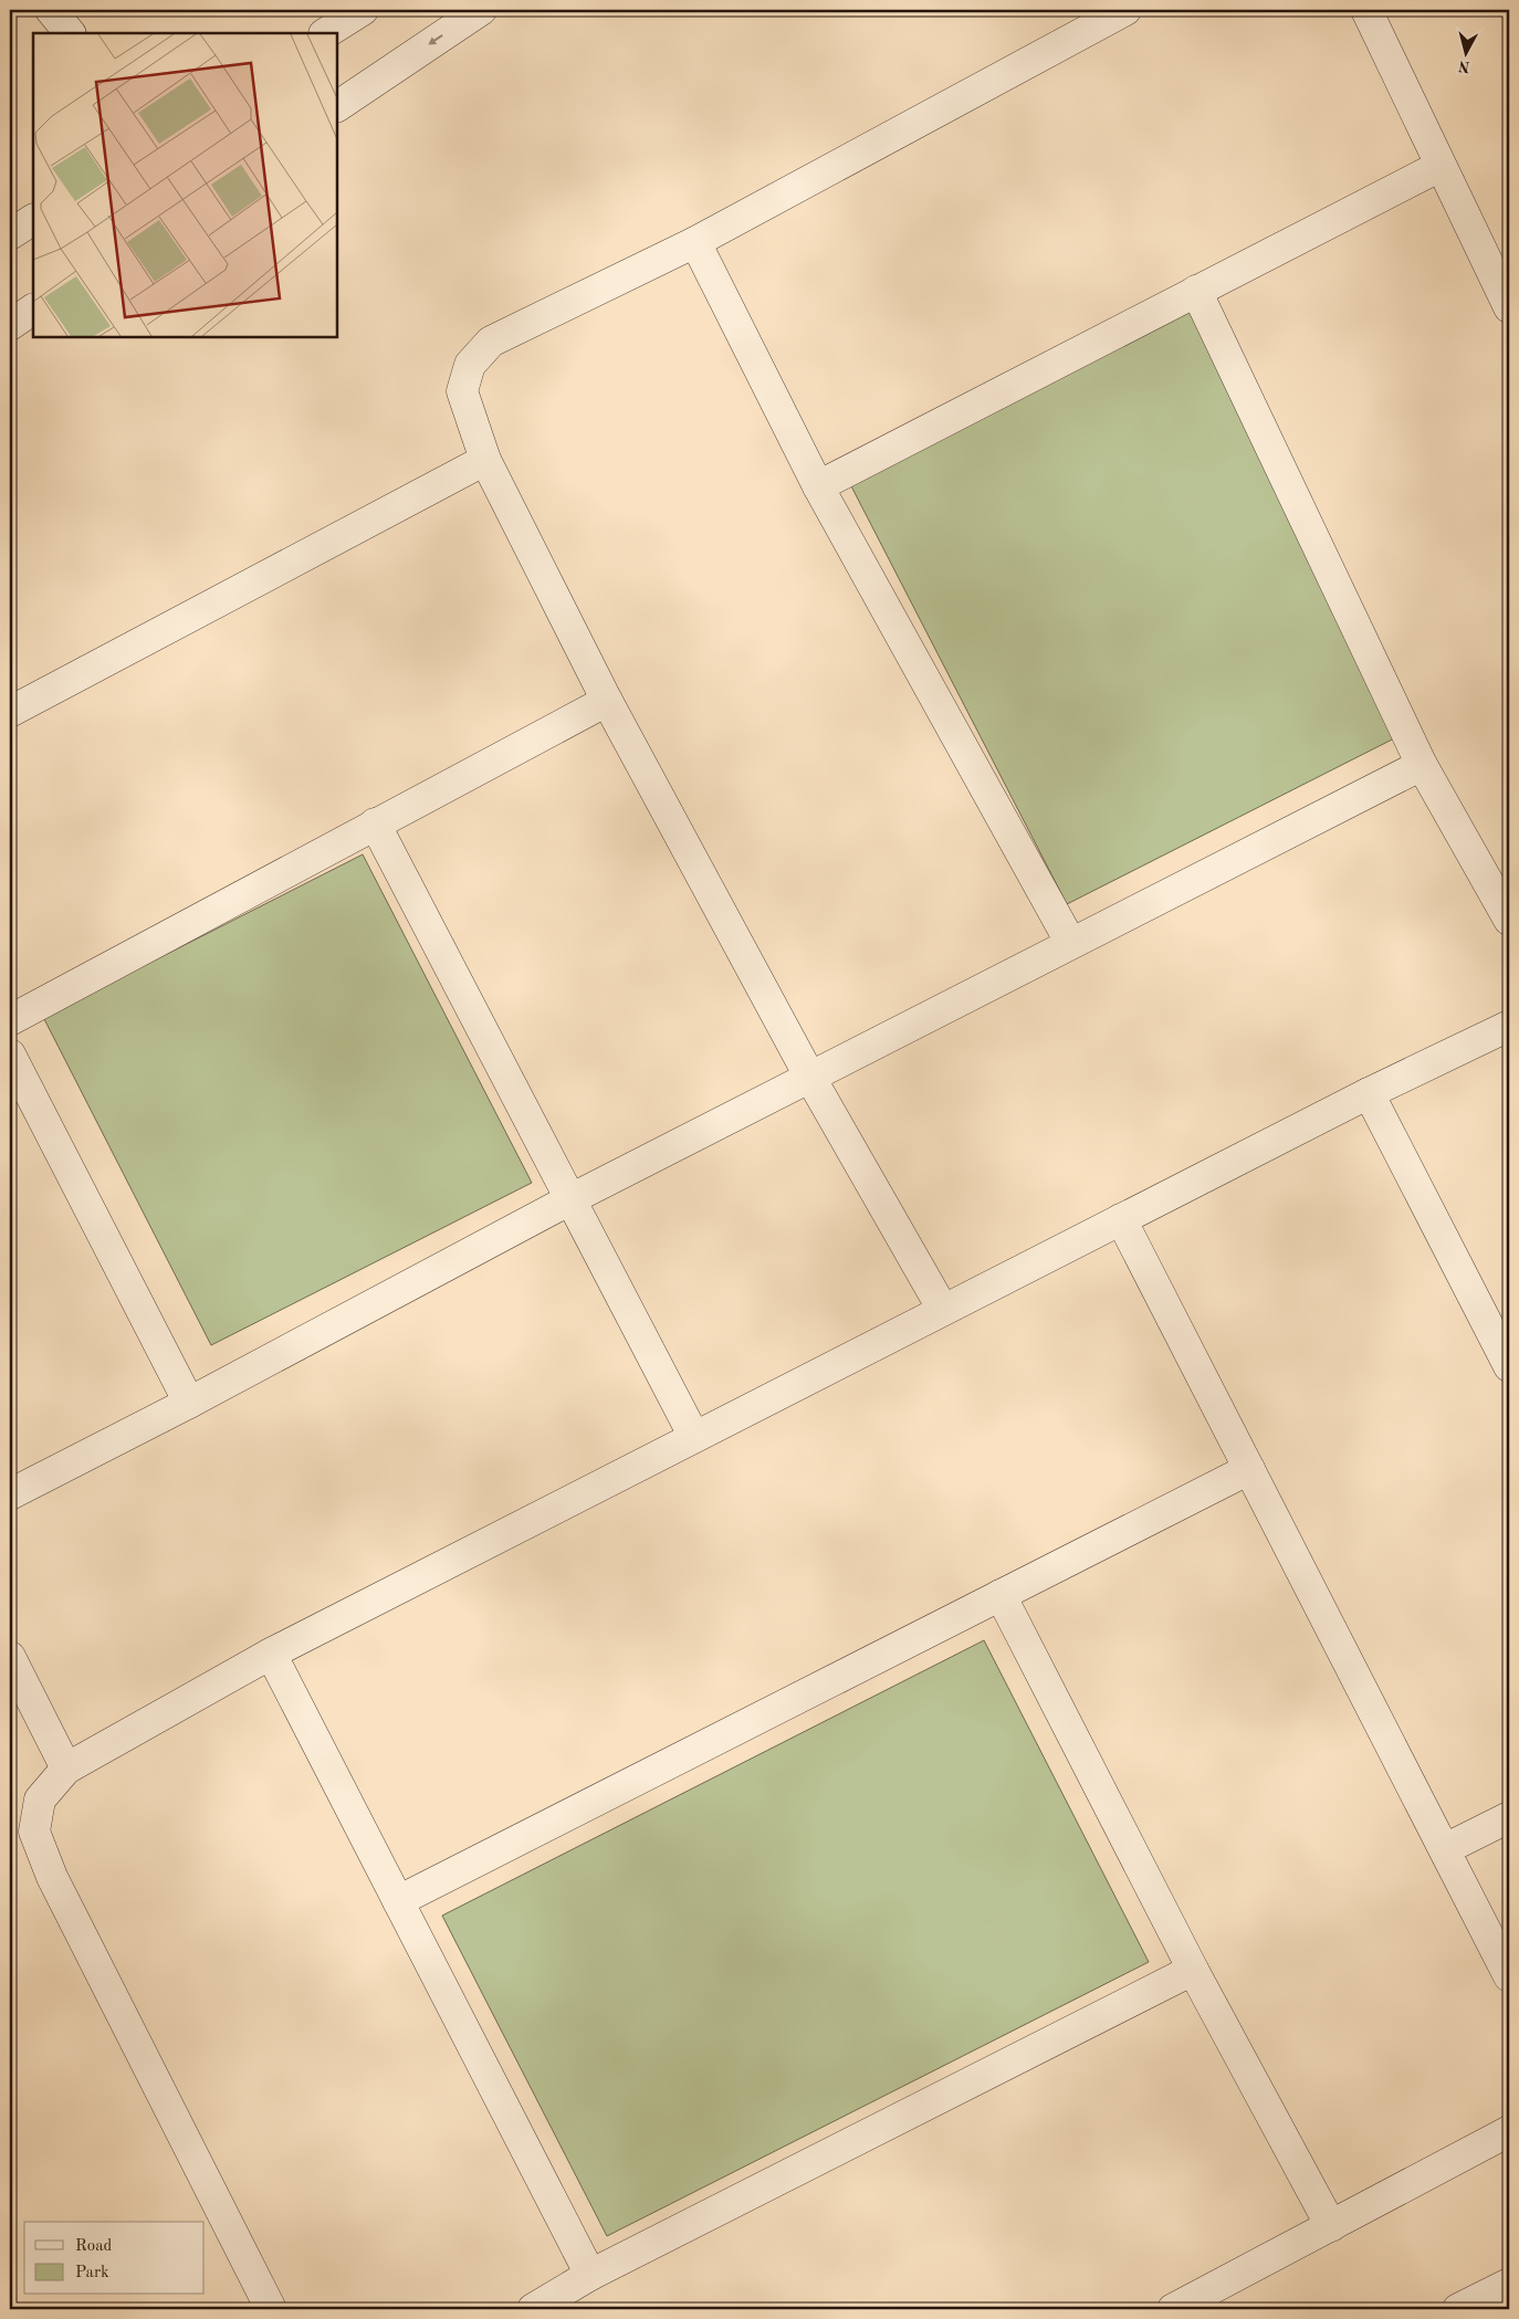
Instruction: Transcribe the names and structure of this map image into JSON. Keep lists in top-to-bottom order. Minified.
{"legend":["Road","Park"],"north":"bottom"}
